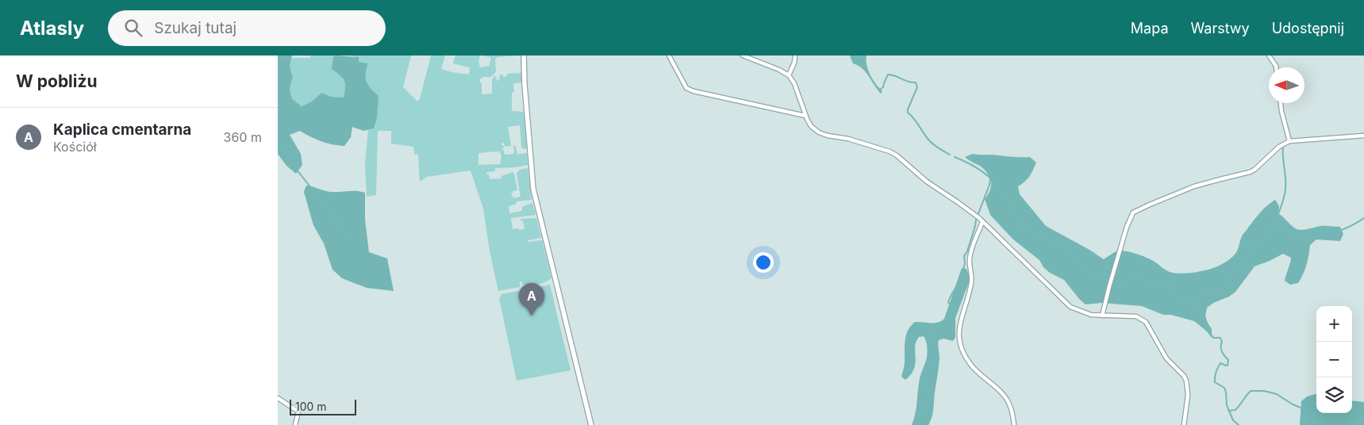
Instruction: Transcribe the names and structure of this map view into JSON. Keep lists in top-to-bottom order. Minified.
{"scale_bar":"100 m","north":"left","page":{"header":"Atlasly","search":"Szukaj tutaj","nav":["Mapa","Warstwy","Udostępnij"],"heading":"W pobliżu","list":[{"mark":"A","name":"Kaplica cmentarna","note":"Kościół","value":"360 m"}],"pins":"A","map_buttons":["+","−"],"scale":"100 m"}}
